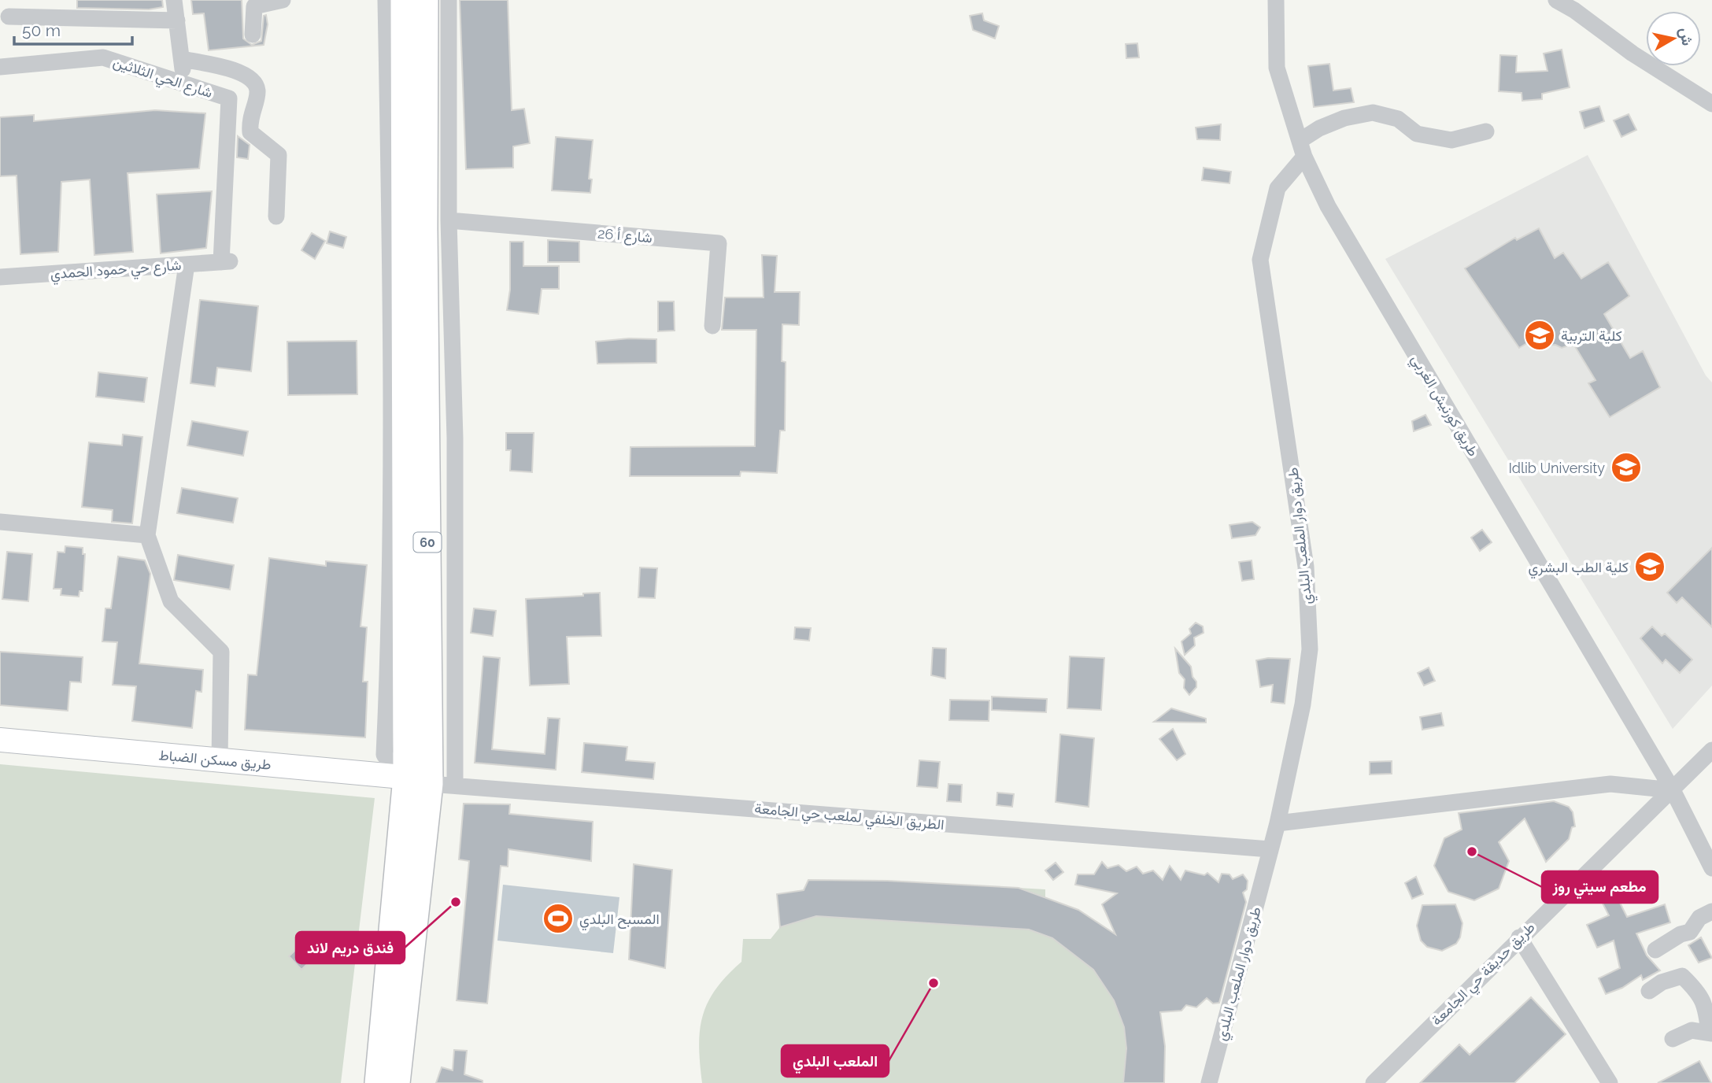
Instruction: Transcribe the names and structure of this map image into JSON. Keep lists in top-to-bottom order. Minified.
{"streets":{"main road":["60"],"street":["شارع الحي الثلاثين","شارع أ 26","شارع حي حمود الحمدي","طريق كورنيش الغربي","طريق دوار الملعب البلدي","طريق مسكن الضباط","الطريق الخلفي لملعب حي الجامعة","طريق حديقة حي الجامعة"]},"crossings":[["شارع الحي الثلاثين","شارع حي حمود الحمدي"],["طريق كورنيش الغربي","طريق دوار الملعب البلدي"],["طريق كورنيش الغربي","طريق حديقة حي الجامعة"],["طريق دوار الملعب البلدي","الطريق الخلفي لملعب حي الجامعة"],["60","طريق مسكن الضباط"],["60","الطريق الخلفي لملعب حي الجامعة"],["طريق مسكن الضباط","الطريق الخلفي لملعب حي الجامعة"]],"places":{"school or university":["كلية التربية","Idlib University","كلية الطب البشري"],"other":["مطعم سيتي روز","فندق دريم لاند","الملعب البلدي"],"sports":["المسبح البلدي"]},"scale_bar":"50 m","north":"right"}
